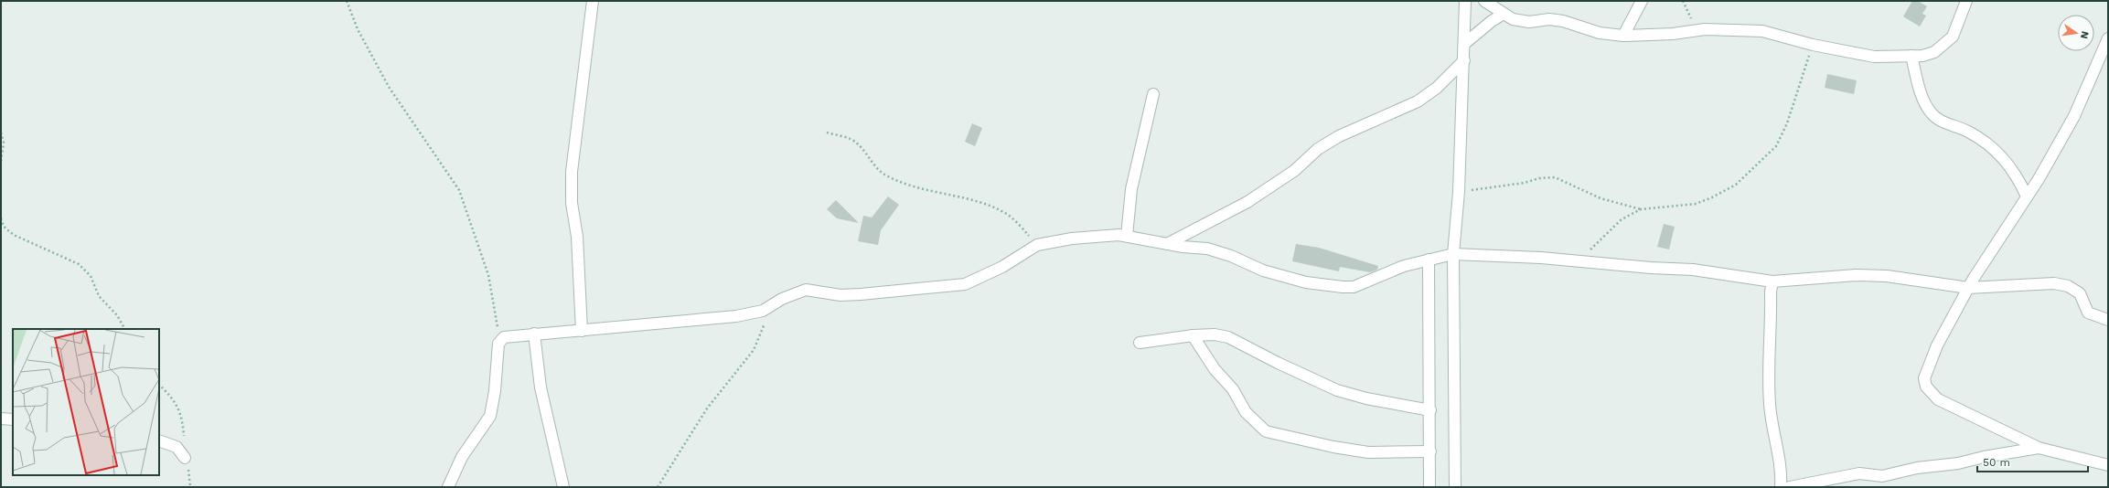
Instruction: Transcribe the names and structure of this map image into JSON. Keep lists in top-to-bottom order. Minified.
{"scale_bar":"50 m","north":"right"}
